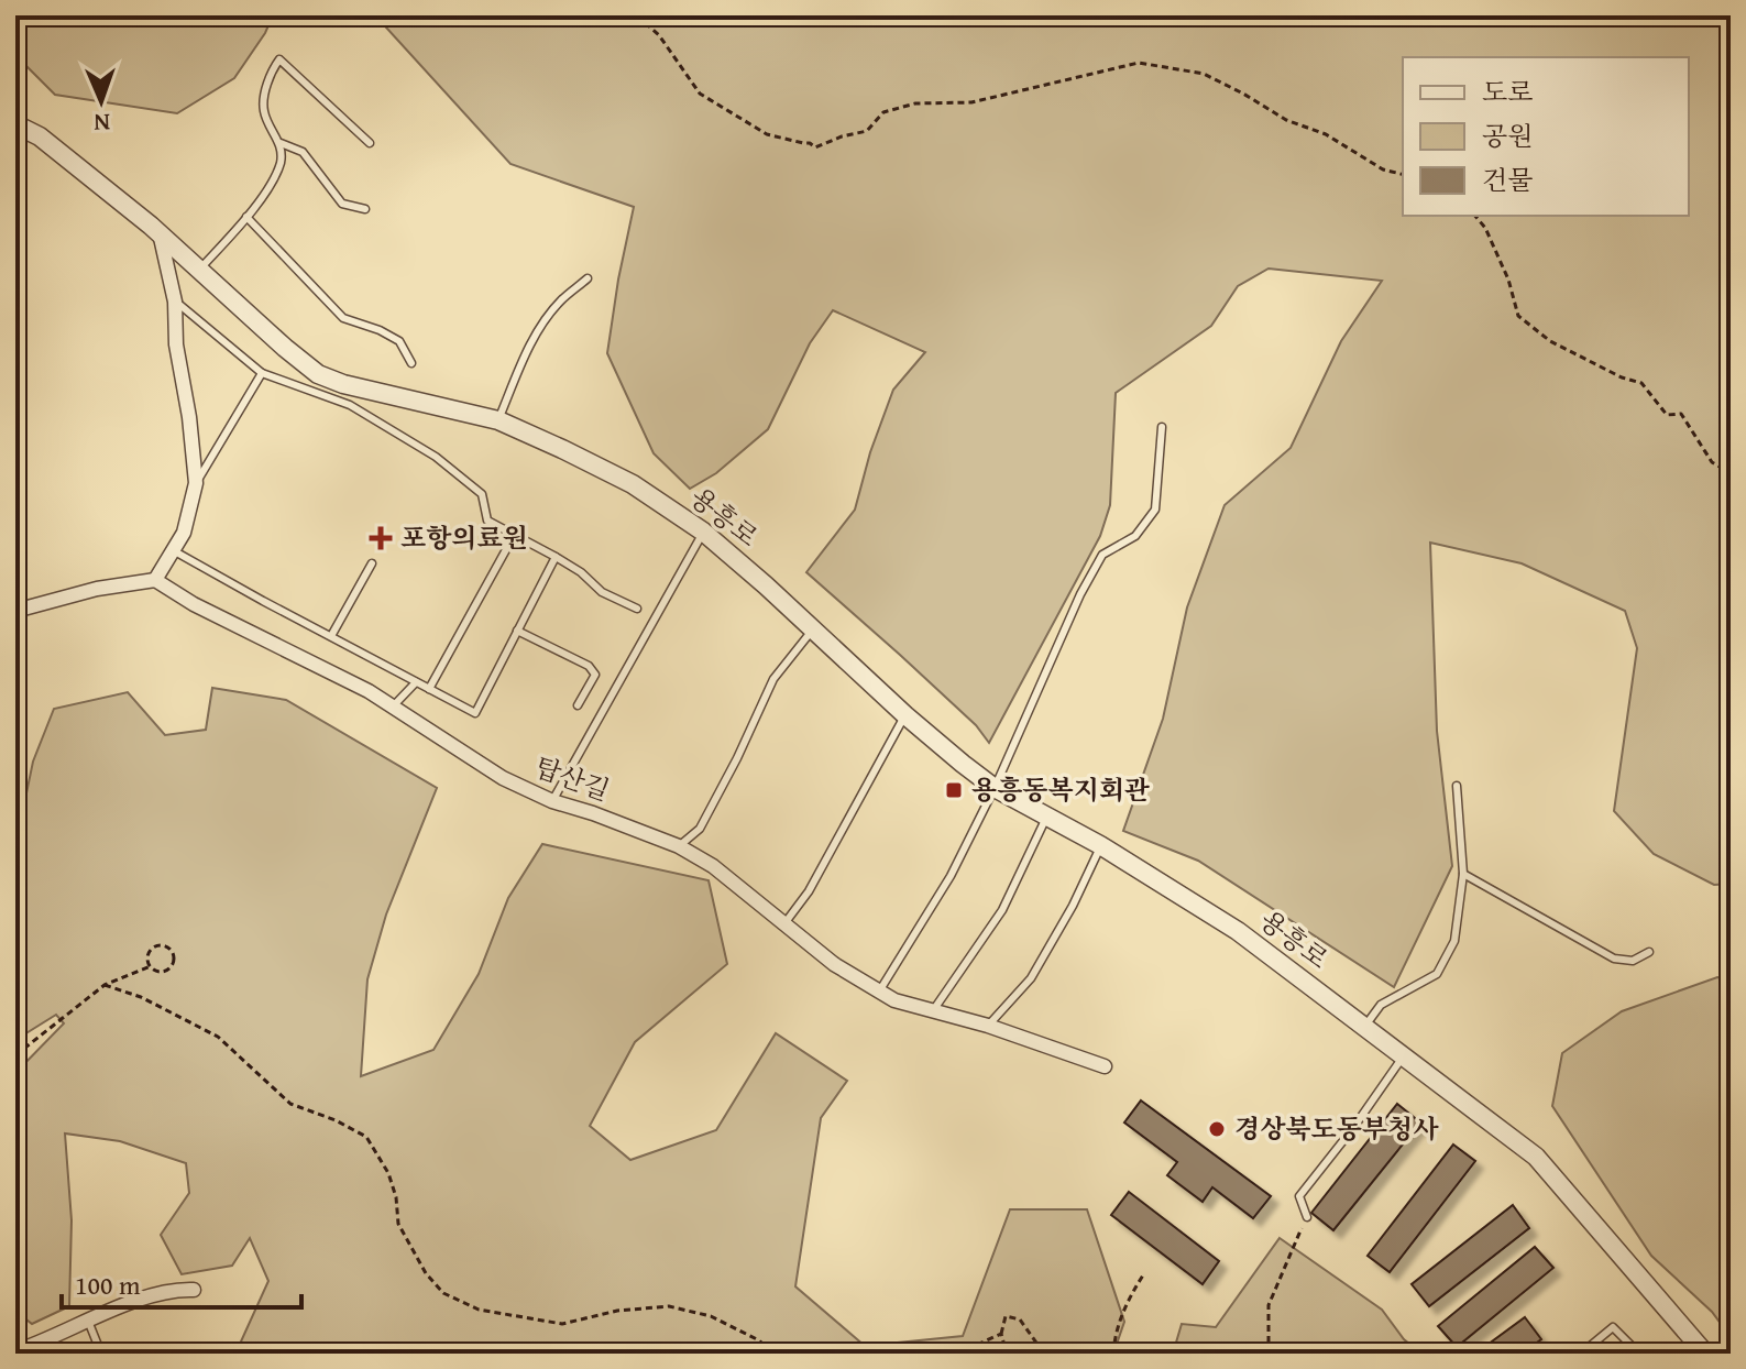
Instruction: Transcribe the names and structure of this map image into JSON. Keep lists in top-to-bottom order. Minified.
{"streets":{"street":["용흥로","탑산길"]},"places":{"health":["포항의료원"],"transit":["용흥동복지회관"],"other":["경상북도동부청사"]},"legend":["도로","공원","건물"],"scale_bar":"100 m","north":"bottom"}
